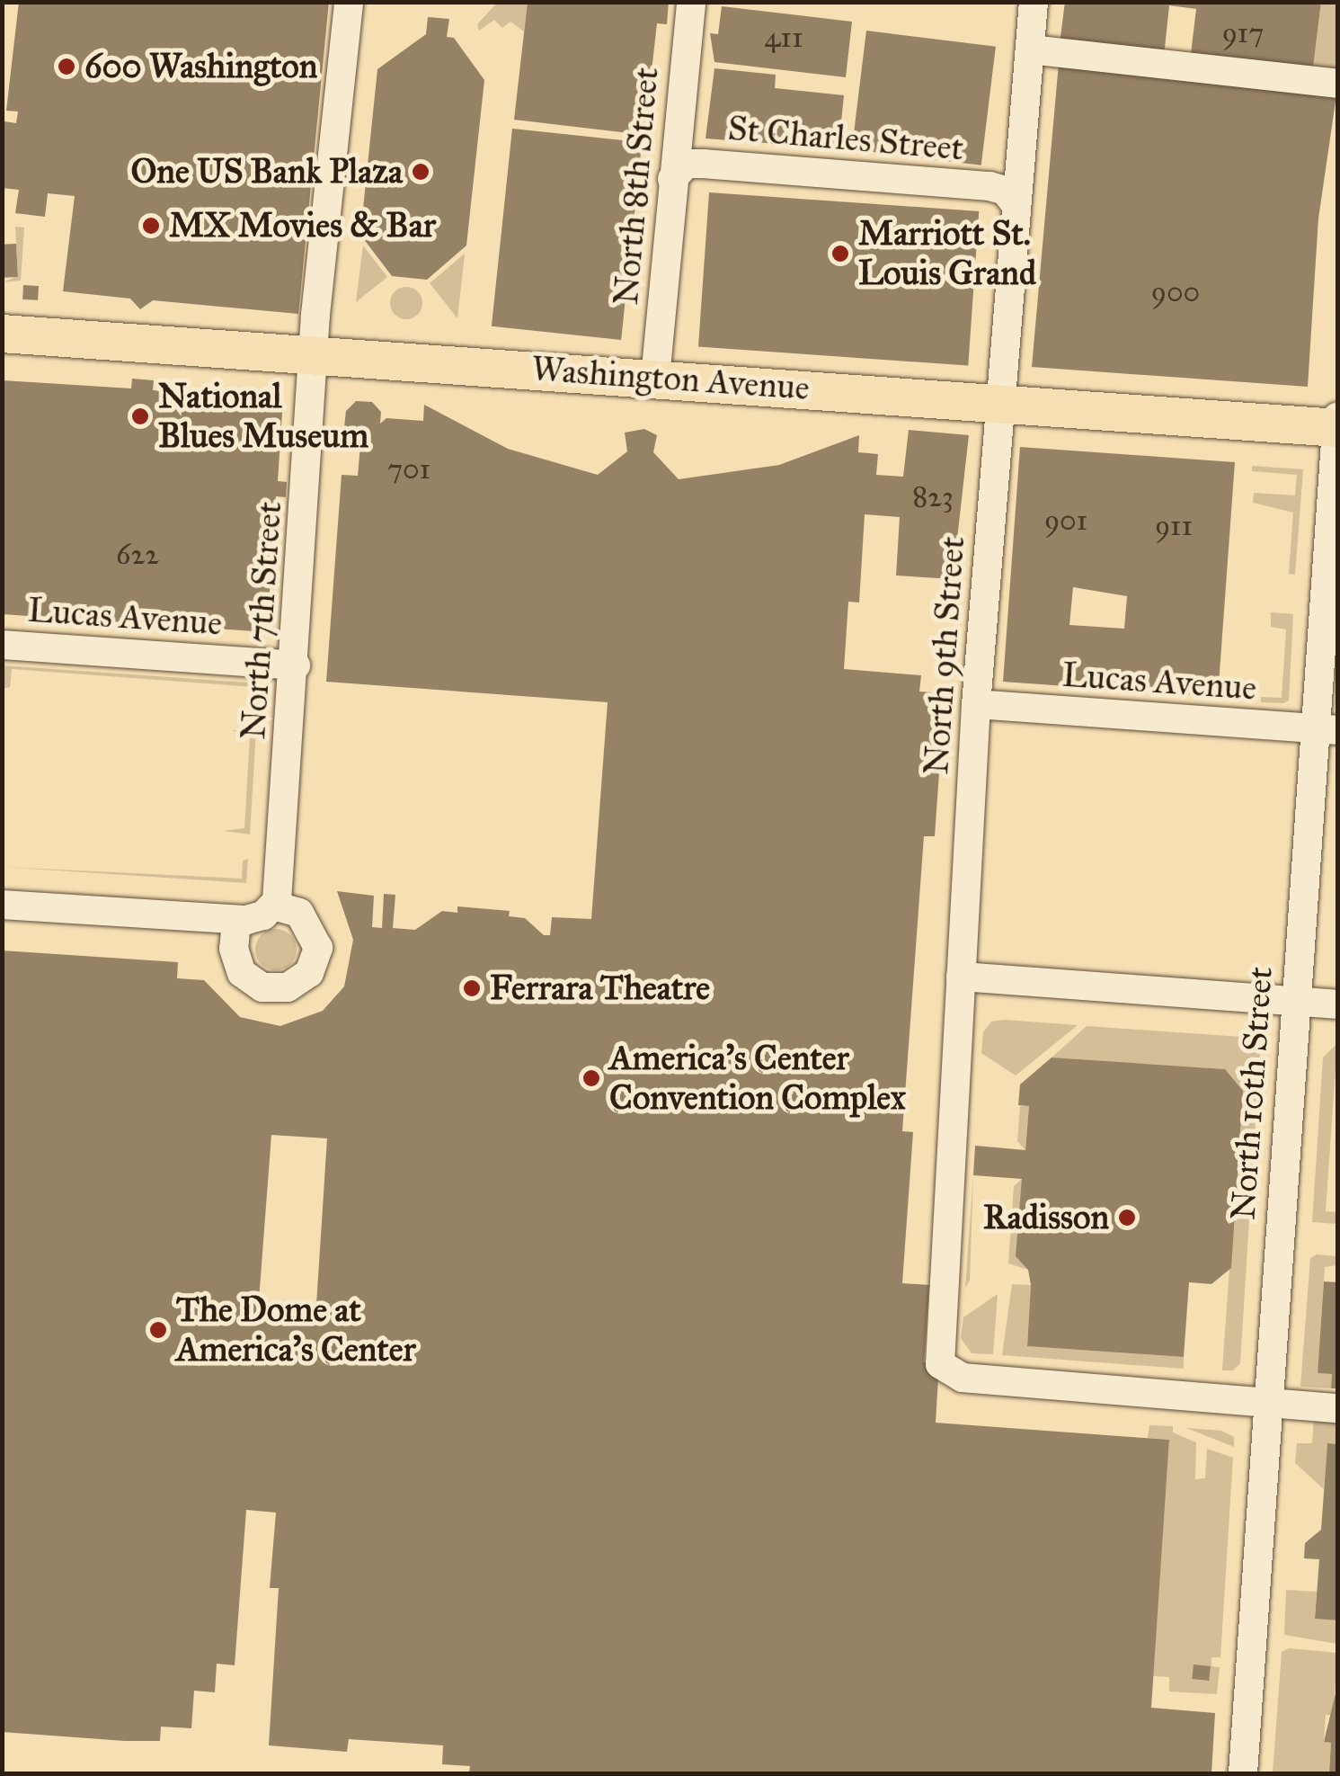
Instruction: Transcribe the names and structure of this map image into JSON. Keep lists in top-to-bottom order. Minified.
{"streets":{"main road":["Washington Avenue"],"street":["St Charles Street","North 8th Street","Lucas Avenue","North 7th Street","North 9th Street","North 10th Street"]},"crossings":[["St Charles Street","North 8th Street"],["St Charles Street","North 9th Street"],["North 8th Street","Washington Avenue"],["Washington Avenue","North 7th Street"],["Washington Avenue","North 9th Street"],["Washington Avenue","North 10th Street"],["Lucas Avenue","North 7th Street"],["Lucas Avenue","North 9th Street"],["Lucas Avenue","North 10th Street"],["North 9th Street","North 10th Street"]],"places":["600 Washington","One US Bank Plaza","MX Movies & Bar","Marriott St. Louis Grand","National Blues Museum","Ferrara Theatre","America’s Center Convention Complex","Radisson","The Dome at America's Center"],"house_numbers":["917","411","900","701","823","901","911","622"]}
